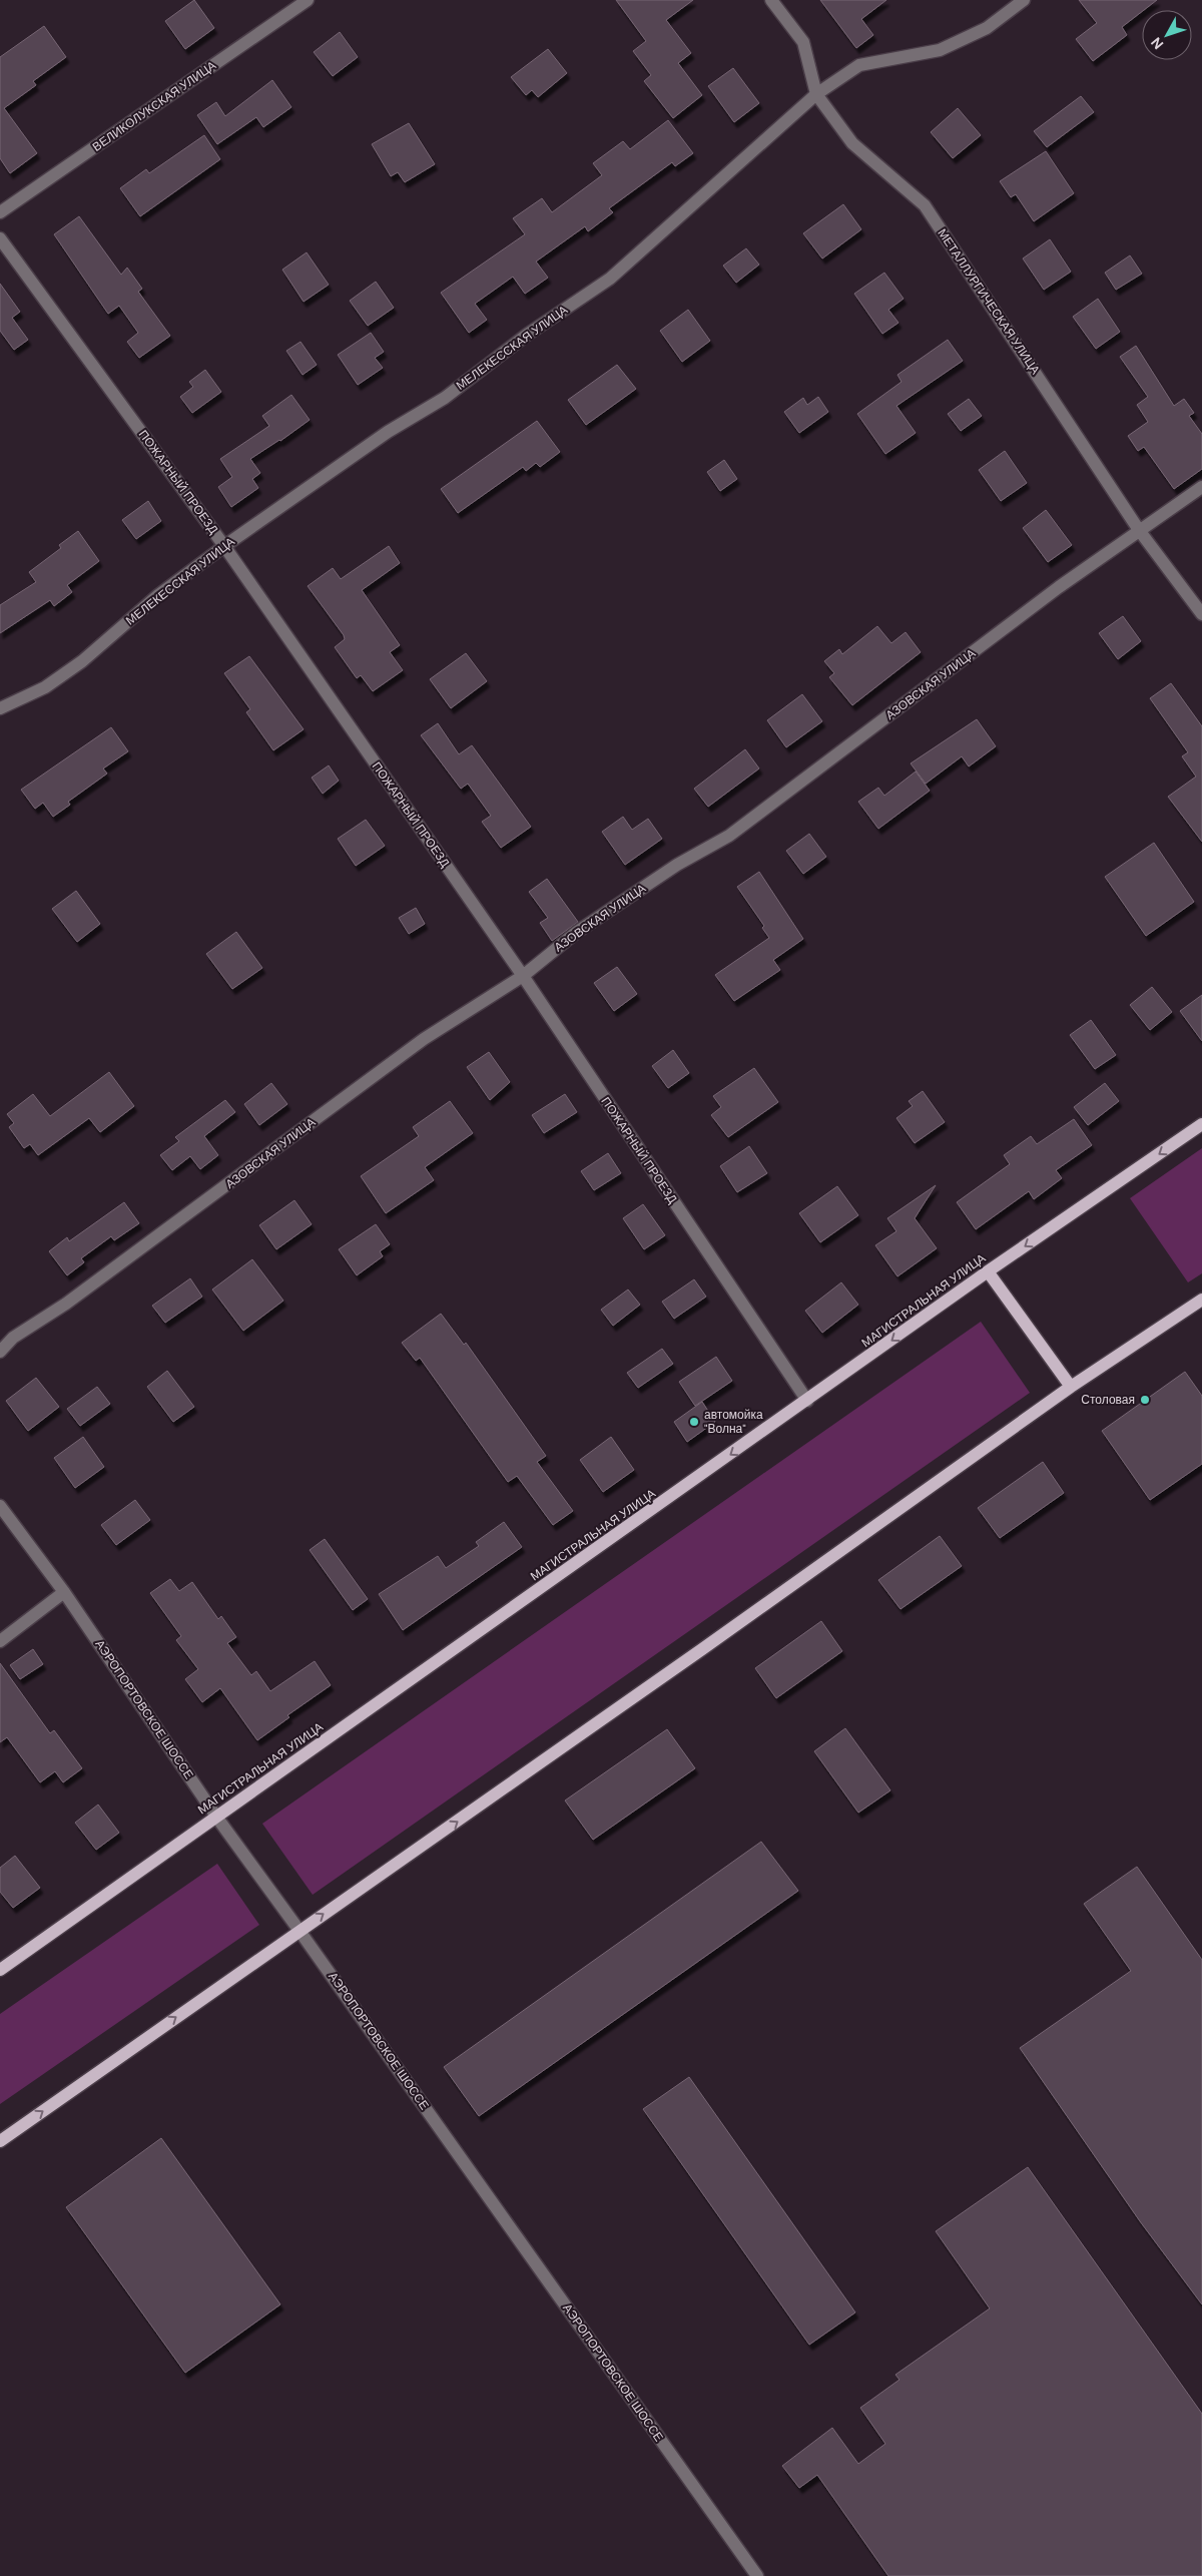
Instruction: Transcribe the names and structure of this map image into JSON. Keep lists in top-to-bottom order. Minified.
{"streets":{"main road":["МАГИСТРАЛЬНАЯ УЛИЦА"],"street":["ВЕЛИКОЛУКСКАЯ УЛИЦА","МЕТАЛЛУРГИЧЕСКАЯ УЛИЦА","МЕЛЕКЕССКАЯ УЛИЦА","ПОЖАРНЫЙ ПРОЕЗД","АЗОВСКАЯ УЛИЦА","АЭРОПОРТОВСКОЕ ШОССЕ"]},"crossings":[["МЕТАЛЛУРГИЧЕСКАЯ УЛИЦА","МЕЛЕКЕССКАЯ УЛИЦА"],["МЕТАЛЛУРГИЧЕСКАЯ УЛИЦА","АЗОВСКАЯ УЛИЦА"],["МЕЛЕКЕССКАЯ УЛИЦА","ПОЖАРНЫЙ ПРОЕЗД"],["ПОЖАРНЫЙ ПРОЕЗД","АЗОВСКАЯ УЛИЦА"],["ПОЖАРНЫЙ ПРОЕЗД","МАГИСТРАЛЬНАЯ УЛИЦА"],["МАГИСТРАЛЬНАЯ УЛИЦА","АЭРОПОРТОВСКОЕ ШОССЕ"]],"one_way":["МАГИСТРАЛЬНАЯ УЛИЦА"],"places":["Столовая","автомойка \"Волна\""],"north":"bottom left"}
